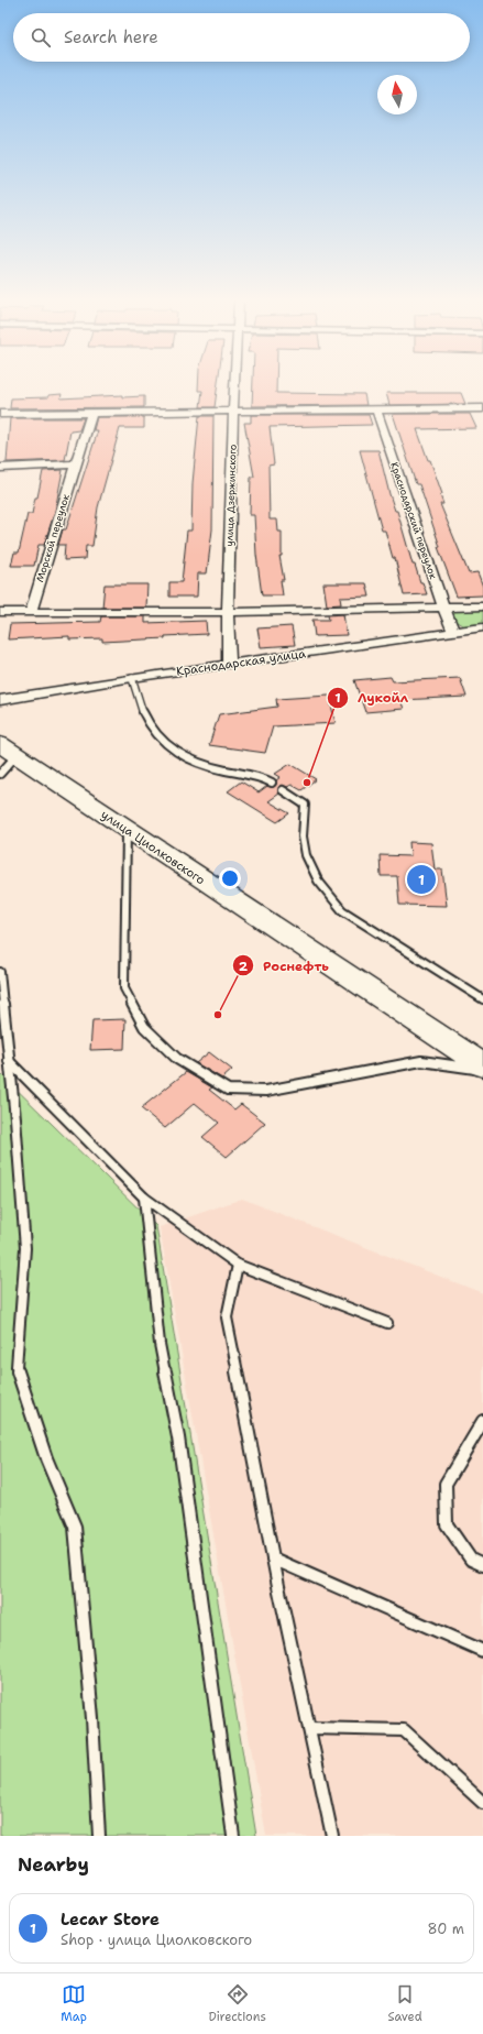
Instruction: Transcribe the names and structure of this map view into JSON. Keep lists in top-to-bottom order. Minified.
{"streets":{"main road":["улица Циолковского"],"street":["улица Дзержинского","Краснодарский переулок","Морской переулок","Краснодарская улица"]},"crossings":[["улица Дзержинского","Краснодарская улица"],["Краснодарский переулок","Краснодарская улица"]],"places":["Лукойл","Роснефть"],"north":"top","page":{"search":"Search here","pins":"1","heading":"Nearby","list":[{"mark":"1","name":"Lecar Store","note":"Shop · улица Циолковского","value":"80 m"}],"nav":["Map","Directions","Saved"]}}
